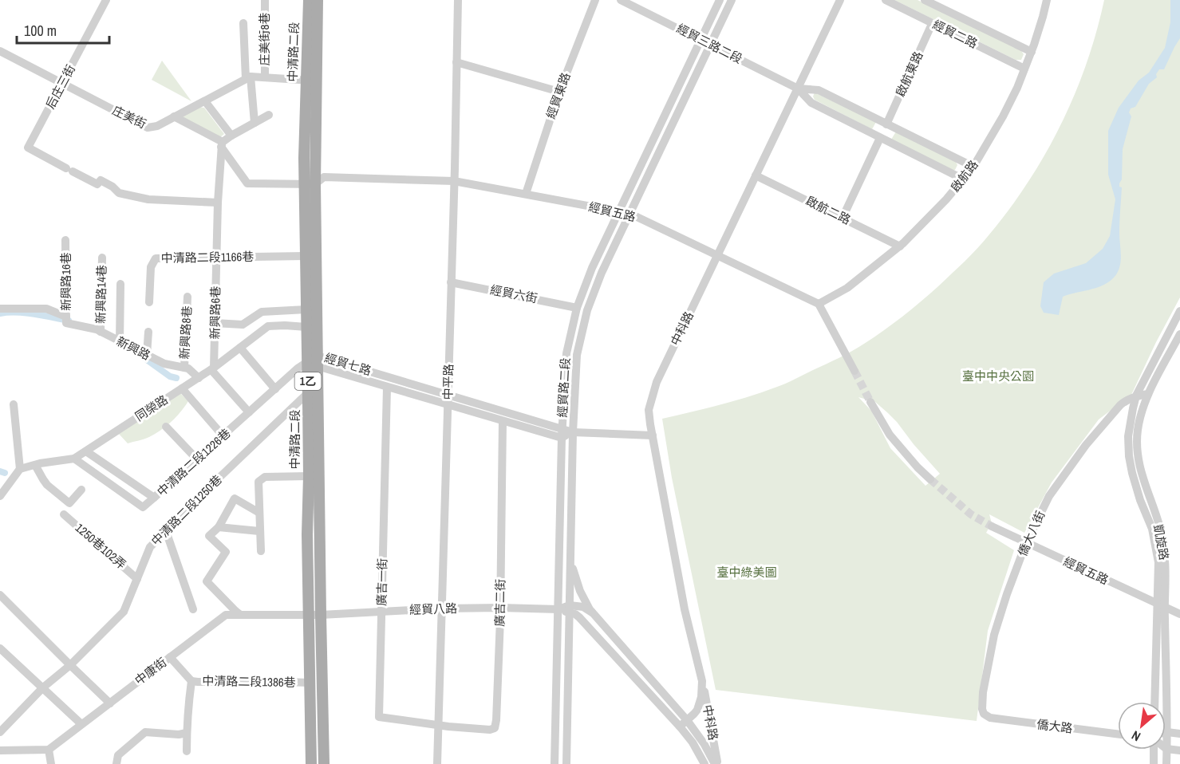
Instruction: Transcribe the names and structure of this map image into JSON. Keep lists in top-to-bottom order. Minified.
{"streets":{"main road":["中清路二段","1乙"],"street":["經貿二路","庄美街8巷","經貿三路二段","啟航東路","后庄三街","經貿東路","庄美街","啟航路","啟航二路","經貿五路","中清路二段1166巷","新興路16巷","新興路14巷","經貿六街","新興路6巷","中科路","新興路8巷","新興路","經貿七路","中平路","經貿路二段","同榮路","中清路二段1226巷","中清路二段1250巷","僑大八街","凱旋路","1250巷102弄","廣吉一街","廣吉二街","經貿八路","中康街","中清路二段1386巷","僑大路"]},"crossings":[["經貿二路","啟航東路"],["經貿二路","啟航路"],["經貿三路二段","啟航東路"],["經貿三路二段","啟航路"],["經貿三路二段","中科路"],["經貿三路二段","經貿路二段"],["中清路二段","經貿五路"],["中清路二段","中清路二段1166巷"],["中清路二段","經貿七路"],["中清路二段","同榮路"],["中清路二段","中清路二段1226巷"],["中清路二段","中清路二段1250巷"],["中清路二段","經貿八路"],["中清路二段","中康街"],["中清路二段","中清路二段1386巷"],["后庄三街","庄美街"],["后庄三街","新興路6巷"],["經貿東路","經貿五路"],["啟航路","啟航二路"],["啟航路","經貿五路"],["啟航二路","中科路"],["經貿五路","新興路6巷"],["經貿五路","中科路"],["經貿五路","中平路"],["經貿五路","經貿路二段"],["經貿五路","僑大八街"],["經貿五路","凱旋路"],["中清路二段1166巷","新興路6巷"],["新興路16巷","新興路"],["新興路14巷","新興路"],["經貿六街","中平路"],["經貿六街","經貿路二段"],["新興路6巷","同榮路"],["新興路8巷","新興路"],["新興路","同榮路"],["經貿七路","中平路"],["經貿七路","經貿路二段"],["經貿七路","中清路二段1226巷"],["經貿七路","廣吉一街"],["經貿七路","廣吉二街"],["中平路","廣吉一街"],["中平路","廣吉二街"],["中平路","經貿八路"],["經貿路二段","經貿八路"],["同榮路","中清路二段1226巷"],["中清路二段1250巷","1250巷102弄"],["僑大八街","凱旋路"],["僑大八街","僑大路"],["廣吉一街","廣吉二街"],["廣吉一街","經貿八路"],["廣吉二街","經貿八路"],["經貿八路","中康街"],["中康街","中清路二段1386巷"]],"parks":["臺中中央公園","臺中綠美圖"],"scale_bar":"100 m","north":"bottom left"}
